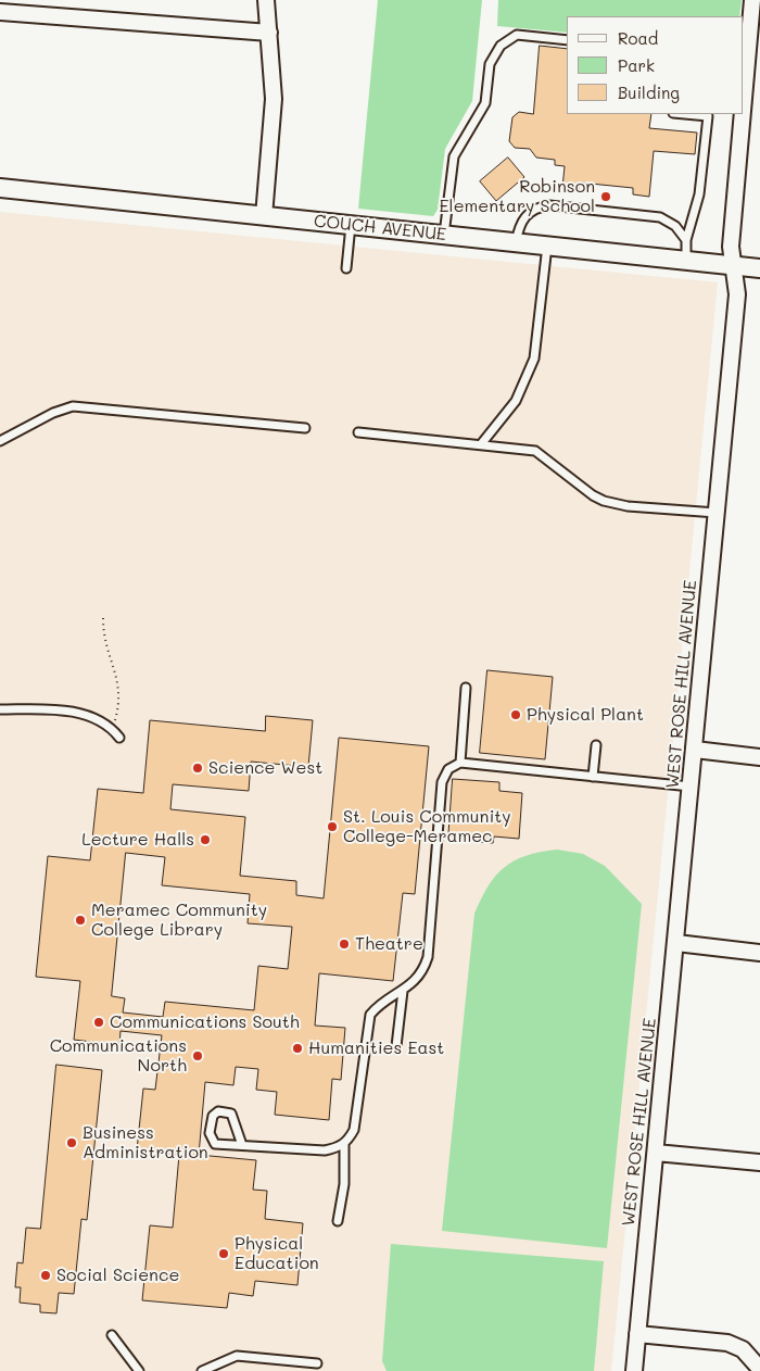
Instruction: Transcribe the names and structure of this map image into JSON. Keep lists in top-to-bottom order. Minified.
{"streets":{"street":["COUCH AVENUE","WEST ROSE HILL AVENUE"]},"crossings":[["COUCH AVENUE","WEST ROSE HILL AVENUE"]],"places":["Robinson Elementary School","Physical Plant","Science West","St. Louis Community College-Meramec","Lecture Halls","Meramec Community College Library","Theatre","Communications South","Humanities East","Communications North","Business Administration","Physical Education","Social Science"],"legend":["Road","Park","Building"]}
